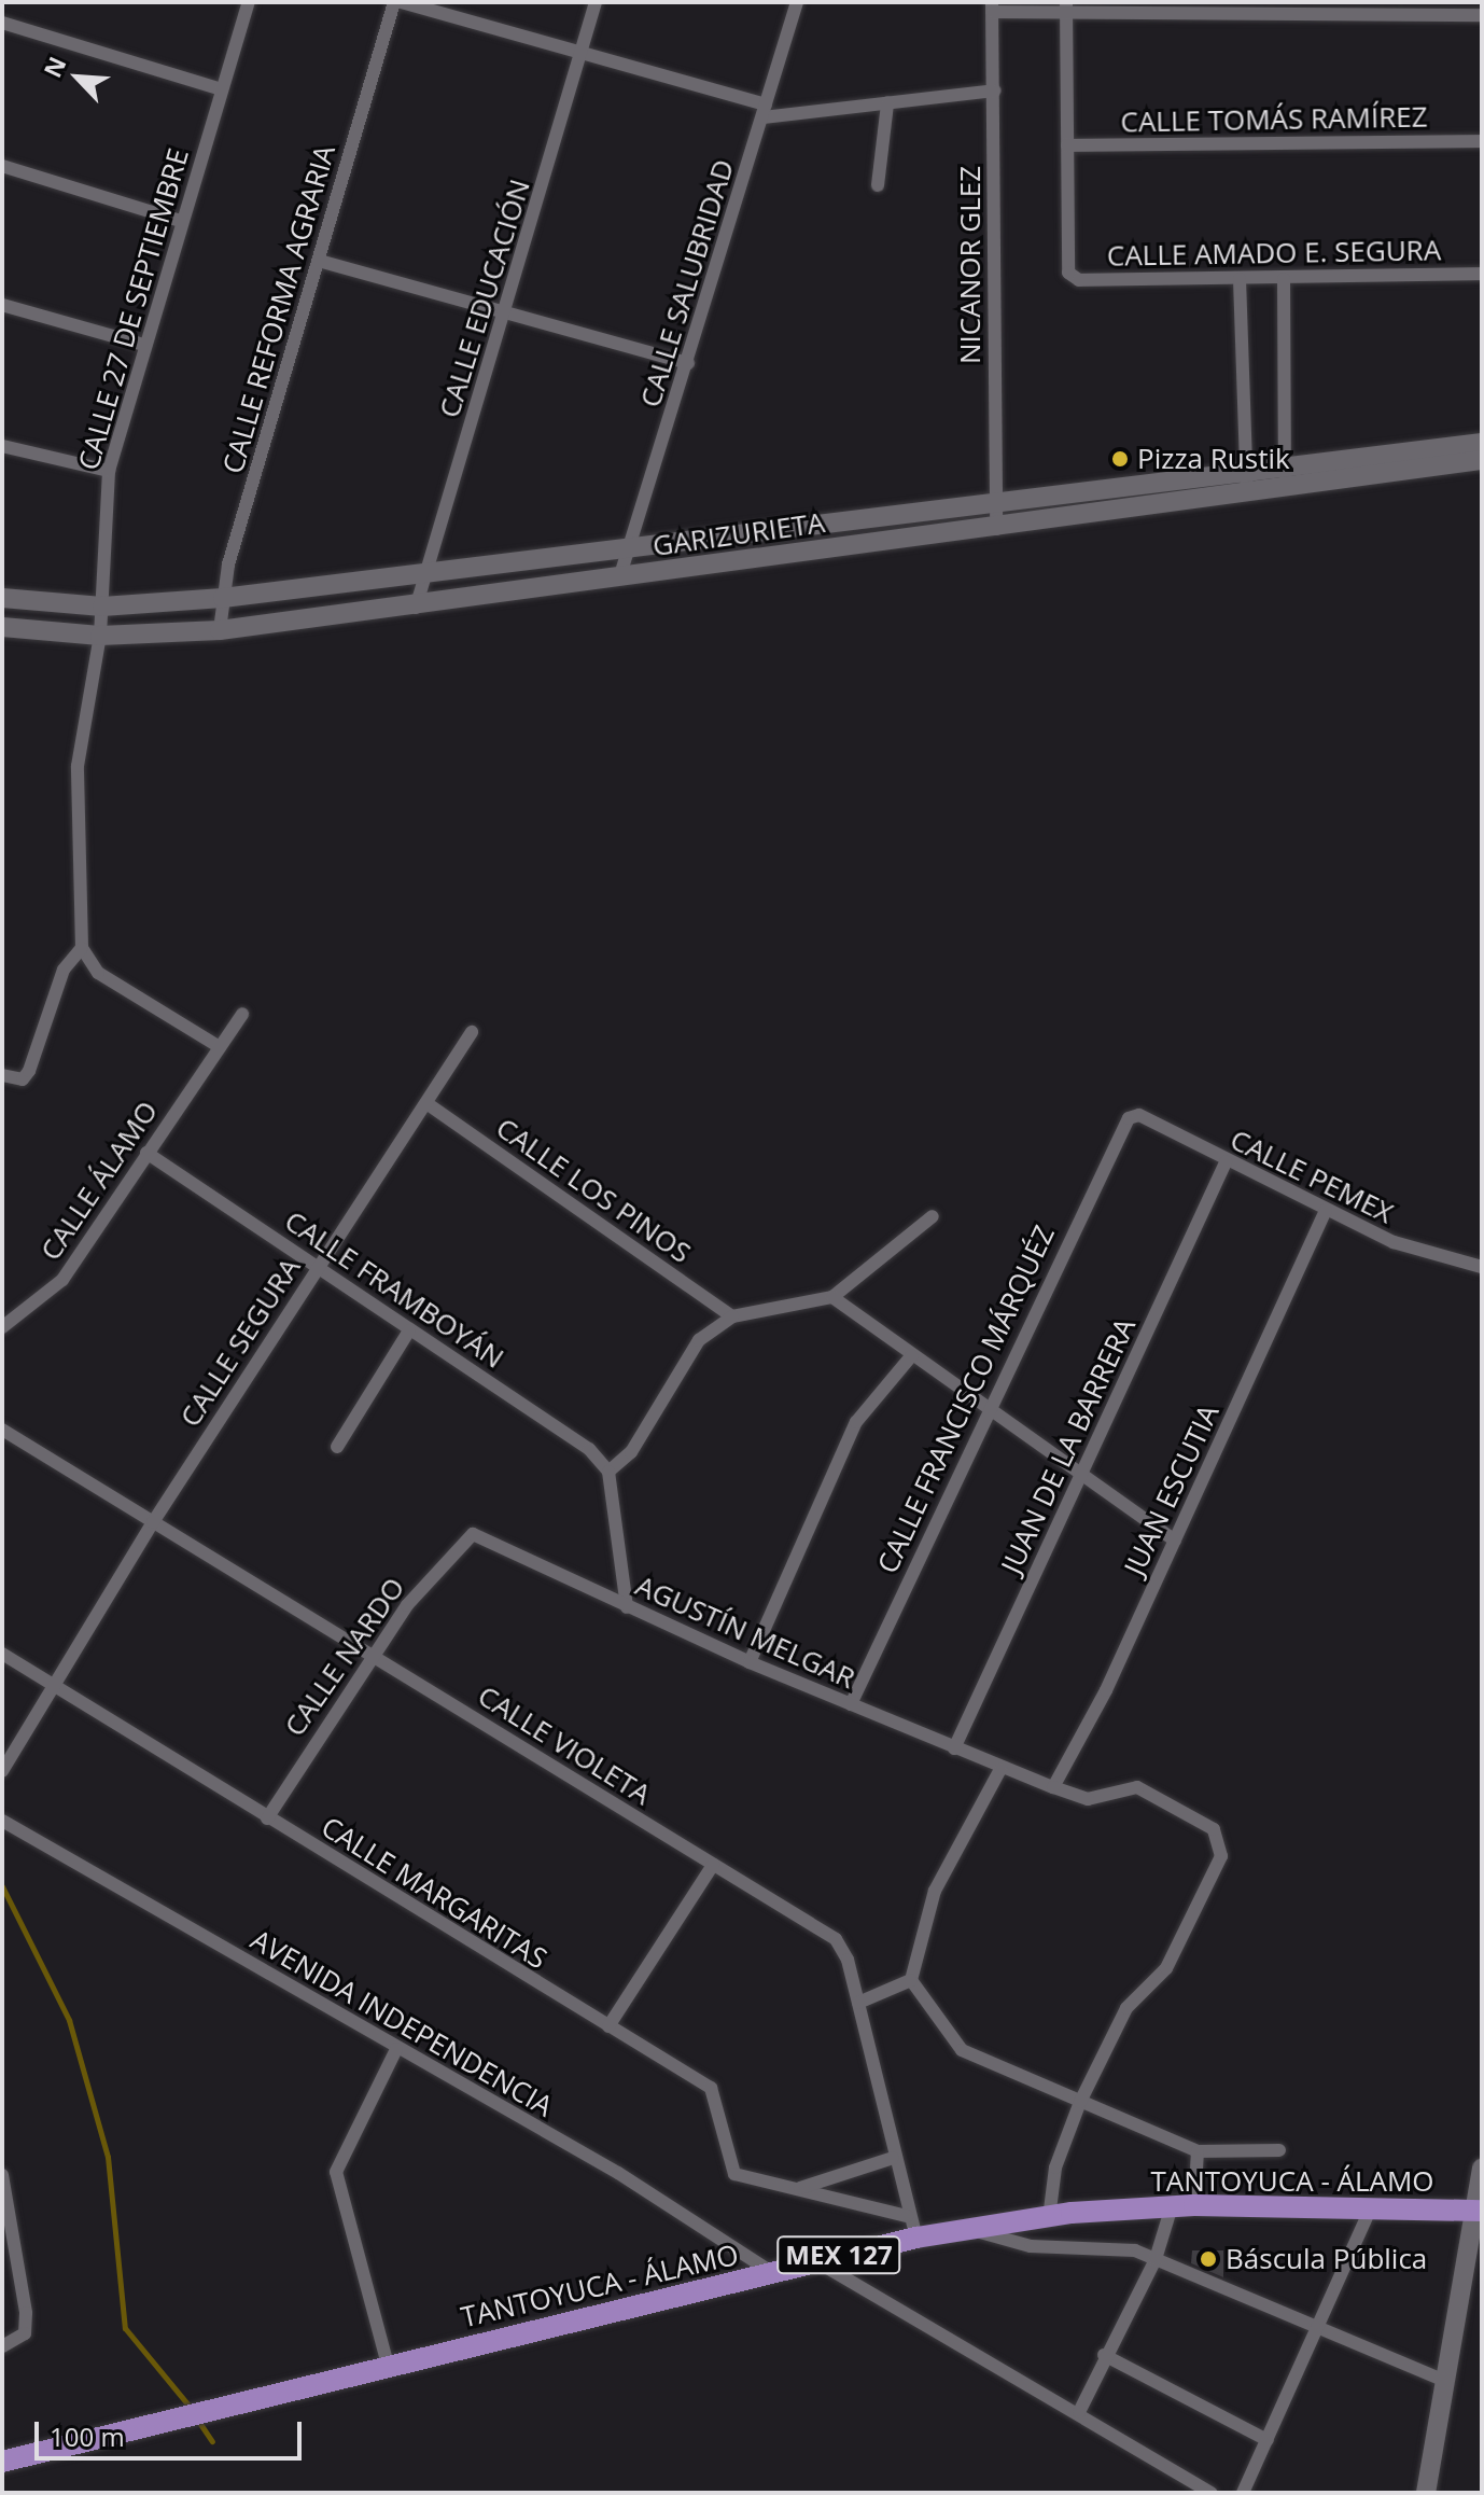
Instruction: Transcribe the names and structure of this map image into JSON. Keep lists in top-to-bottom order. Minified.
{"streets":{"main road":["GARIZURIETA","TANTOYUCA - ÁLAMO","MEX 127"],"street":["CALLE TOMÁS RAMÍREZ","CALLE AMADO E. SEGURA","NICANOR GLEZ","CALLE SALUBRIDAD","CALLE EDUCACIÓN","CALLE 27 DE SEPTIEMBRE","CALLE REFORMA AGRARIA","CALLE PEMEX","CALLE ÁLAMO","CALLE LOS PINOS","CALLE FRAMBOYÁN","CALLE SEGURA","CALLE FRANCISCO MÁRQUÉZ","JUAN DE LA BARRERA","JUAN ESCUTIA","AGUSTÍN MELGAR","CALLE NARDO","CALLE VIOLETA","CALLE MARGARITAS","AVENIDA INDEPENDENCIA"]},"crossings":[["CALLE TOMÁS RAMÍREZ","CALLE AMADO E. SEGURA"],["NICANOR GLEZ","GARIZURIETA"],["CALLE SALUBRIDAD","GARIZURIETA"],["CALLE EDUCACIÓN","GARIZURIETA"],["CALLE 27 DE SEPTIEMBRE","GARIZURIETA"],["CALLE REFORMA AGRARIA","GARIZURIETA"],["CALLE PEMEX","CALLE FRANCISCO MÁRQUÉZ"],["CALLE PEMEX","JUAN DE LA BARRERA"],["CALLE PEMEX","JUAN ESCUTIA"],["CALLE ÁLAMO","CALLE FRAMBOYÁN"],["CALLE LOS PINOS","CALLE SEGURA"],["CALLE FRAMBOYÁN","CALLE SEGURA"],["CALLE SEGURA","CALLE VIOLETA"],["CALLE SEGURA","CALLE MARGARITAS"],["CALLE FRANCISCO MÁRQUÉZ","AGUSTÍN MELGAR"],["JUAN DE LA BARRERA","AGUSTÍN MELGAR"],["JUAN ESCUTIA","AGUSTÍN MELGAR"],["AGUSTÍN MELGAR","CALLE NARDO"],["CALLE NARDO","CALLE VIOLETA"],["CALLE NARDO","CALLE MARGARITAS"],["CALLE VIOLETA","CALLE MARGARITAS"],["CALLE VIOLETA","TANTOYUCA - ÁLAMO"],["AVENIDA INDEPENDENCIA","TANTOYUCA - ÁLAMO"]],"places":["Pizza Rustik","Báscula Pública"],"scale_bar":"100 m","north":"top left"}
